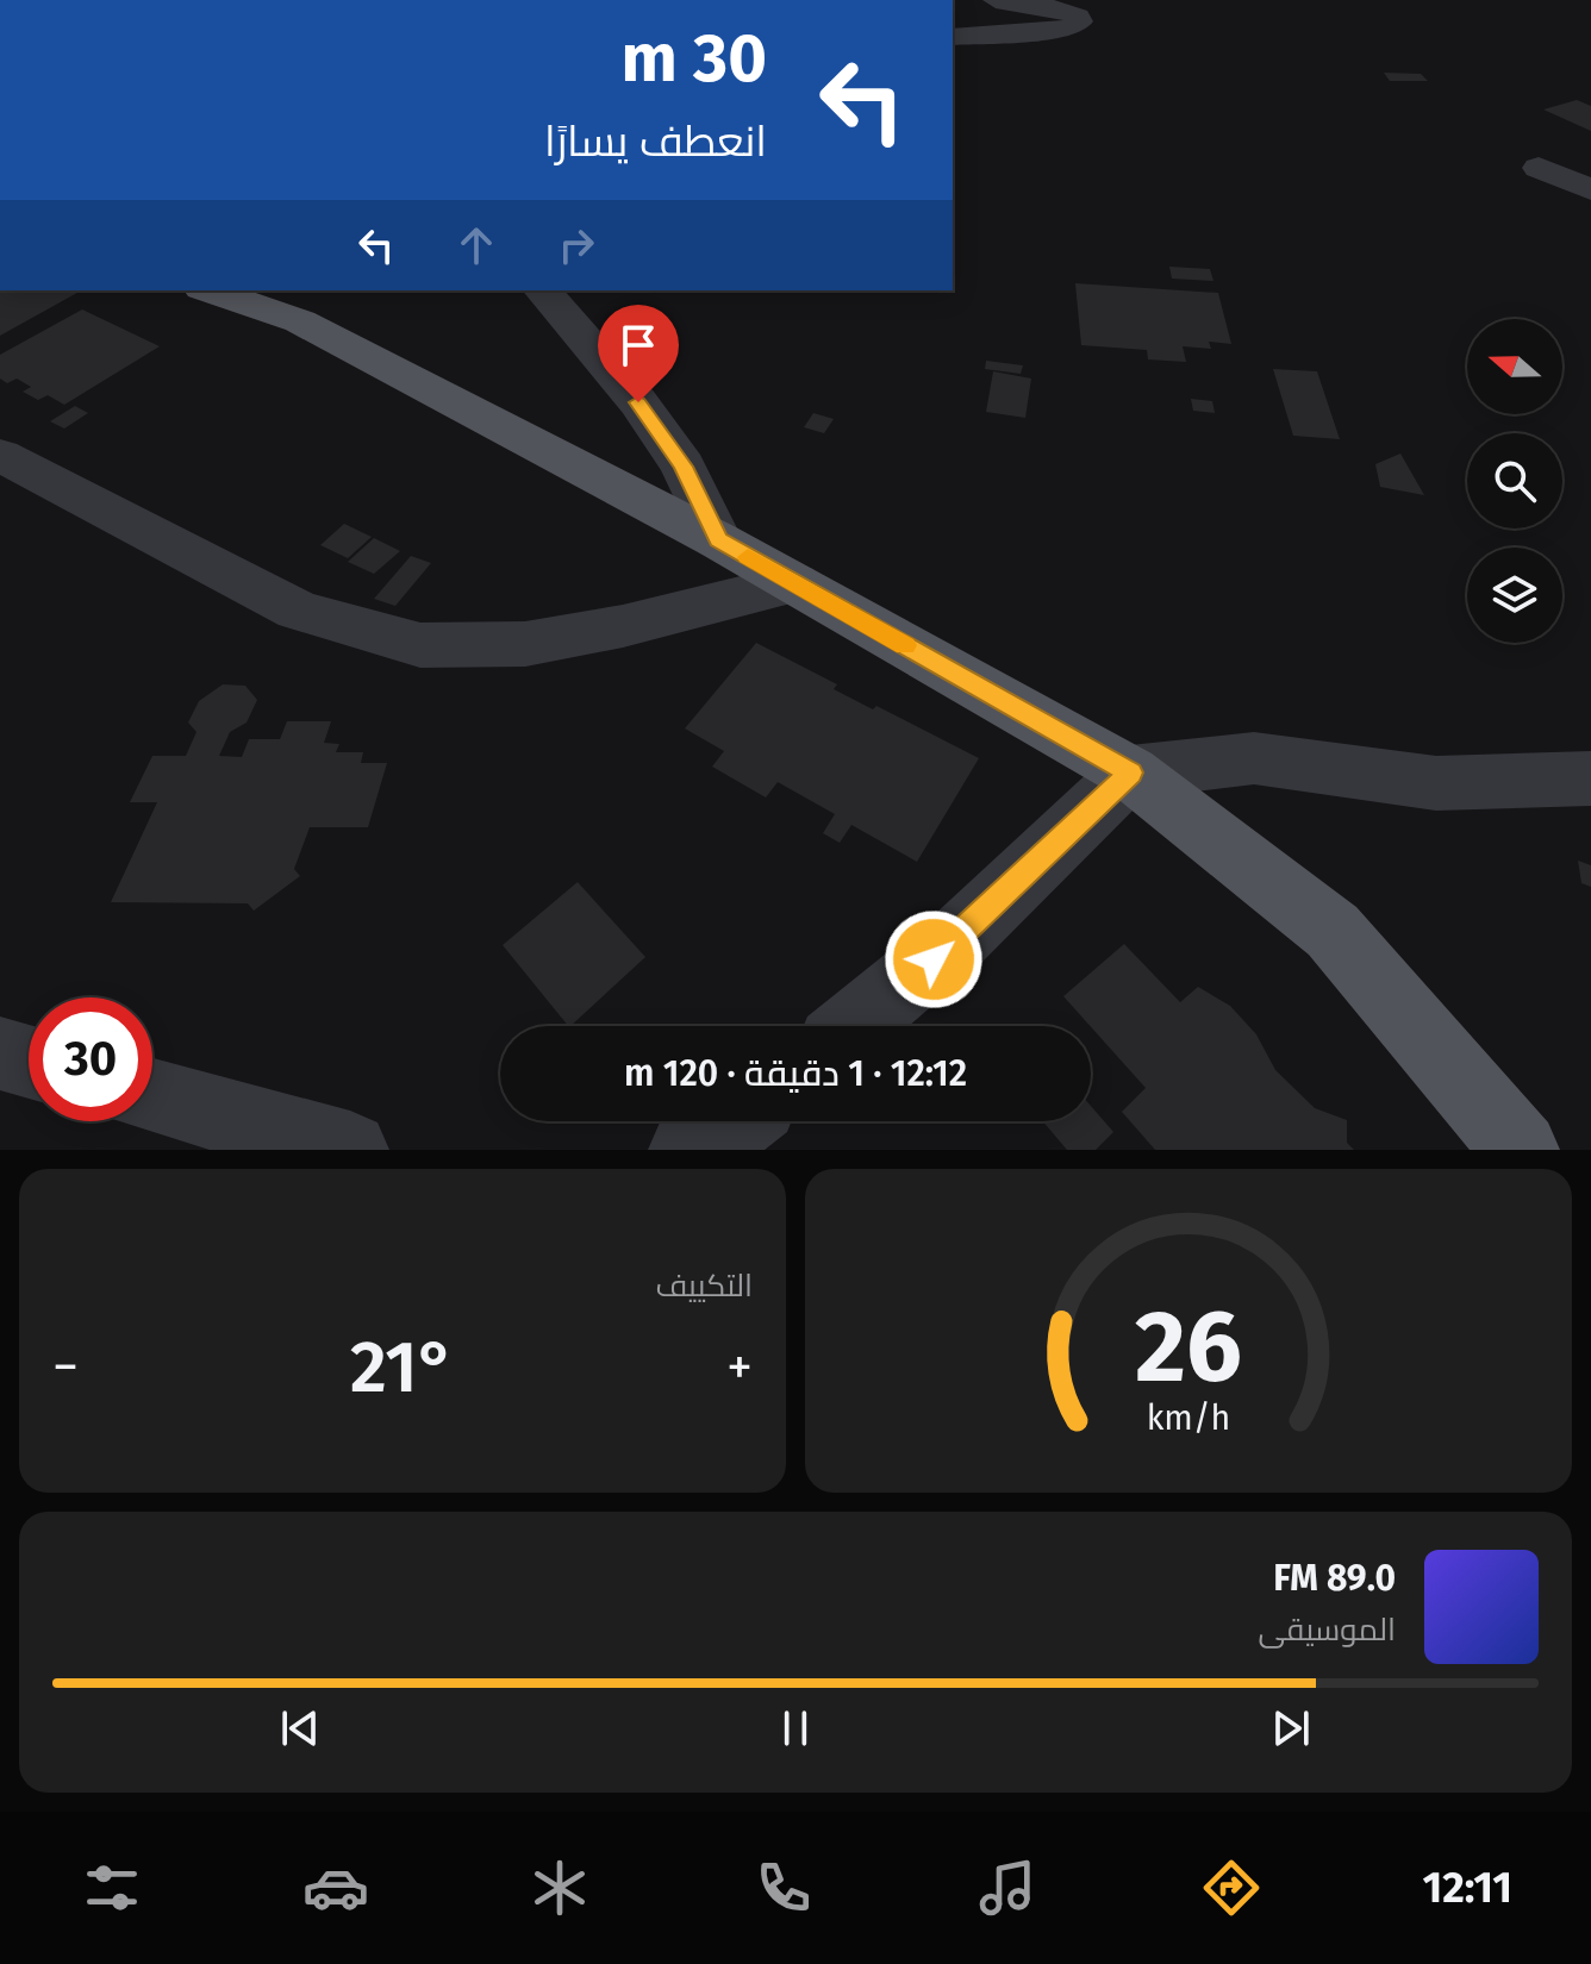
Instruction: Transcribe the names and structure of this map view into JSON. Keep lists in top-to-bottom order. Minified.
{"north":"left","page":{"turn":["30 m","انعطف يسارًا"],"limit":"30","trip":"12:12 · 1 دقيقة · 120 m","tile":"التكييف","heat":["−","21°","+"],"song":["89.0 FM","الموسيقى"],"tabs":"12:11","gauge":["26","km/h"]}}
